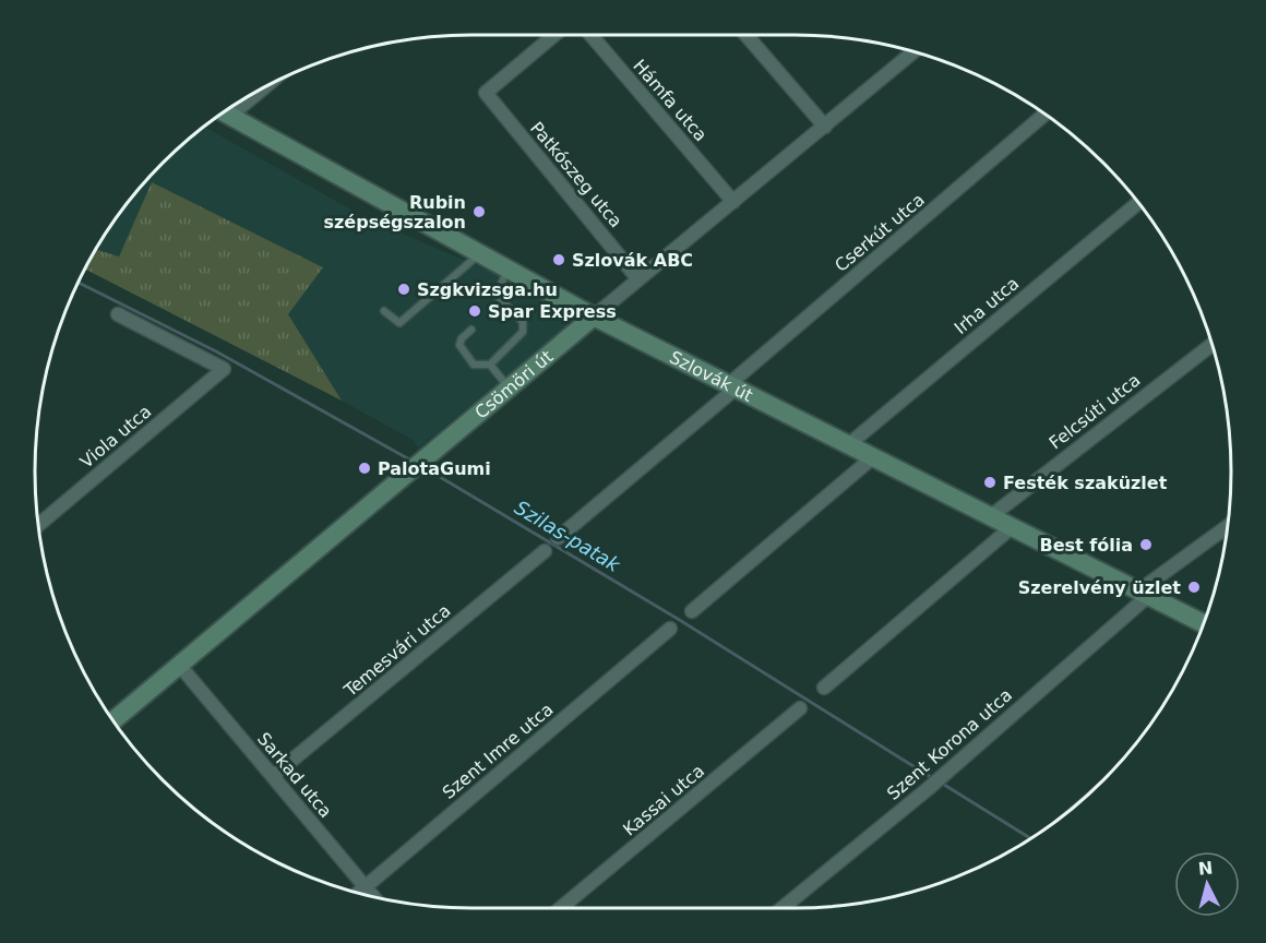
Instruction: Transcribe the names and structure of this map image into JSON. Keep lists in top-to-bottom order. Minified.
{"streets":{"main road":["Szlovák út","Csömöri út"],"street":["Hámfa utca","Patkószeg utca","Cserkút utca","Irha utca","Felcsúti utca","Viola utca","Temesvári utca","Szent Korona utca","Szent Imre utca","Sarkad utca","Kassai utca"]},"crossings":[["Hámfa utca","Csömöri út"],["Patkószeg utca","Csömöri út"],["Cserkút utca","Szlovák út"],["Irha utca","Szlovák út"],["Szlovák út","Csömöri út"],["Szlovák út","Felcsúti utca"],["Szlovák út","Szent Korona utca"],["Csömöri út","Sarkad utca"],["Temesvári utca","Sarkad utca"],["Szent Imre utca","Sarkad utca"]],"water":["Szilas-patak"],"places":["Rubin szépségszalon","Szlovák ABC","Szgkvizsga.hu","Spar Express","PalotaGumi","Festék szaküzlet","Best fólia","Szerelvény üzlet"],"north":"top"}
